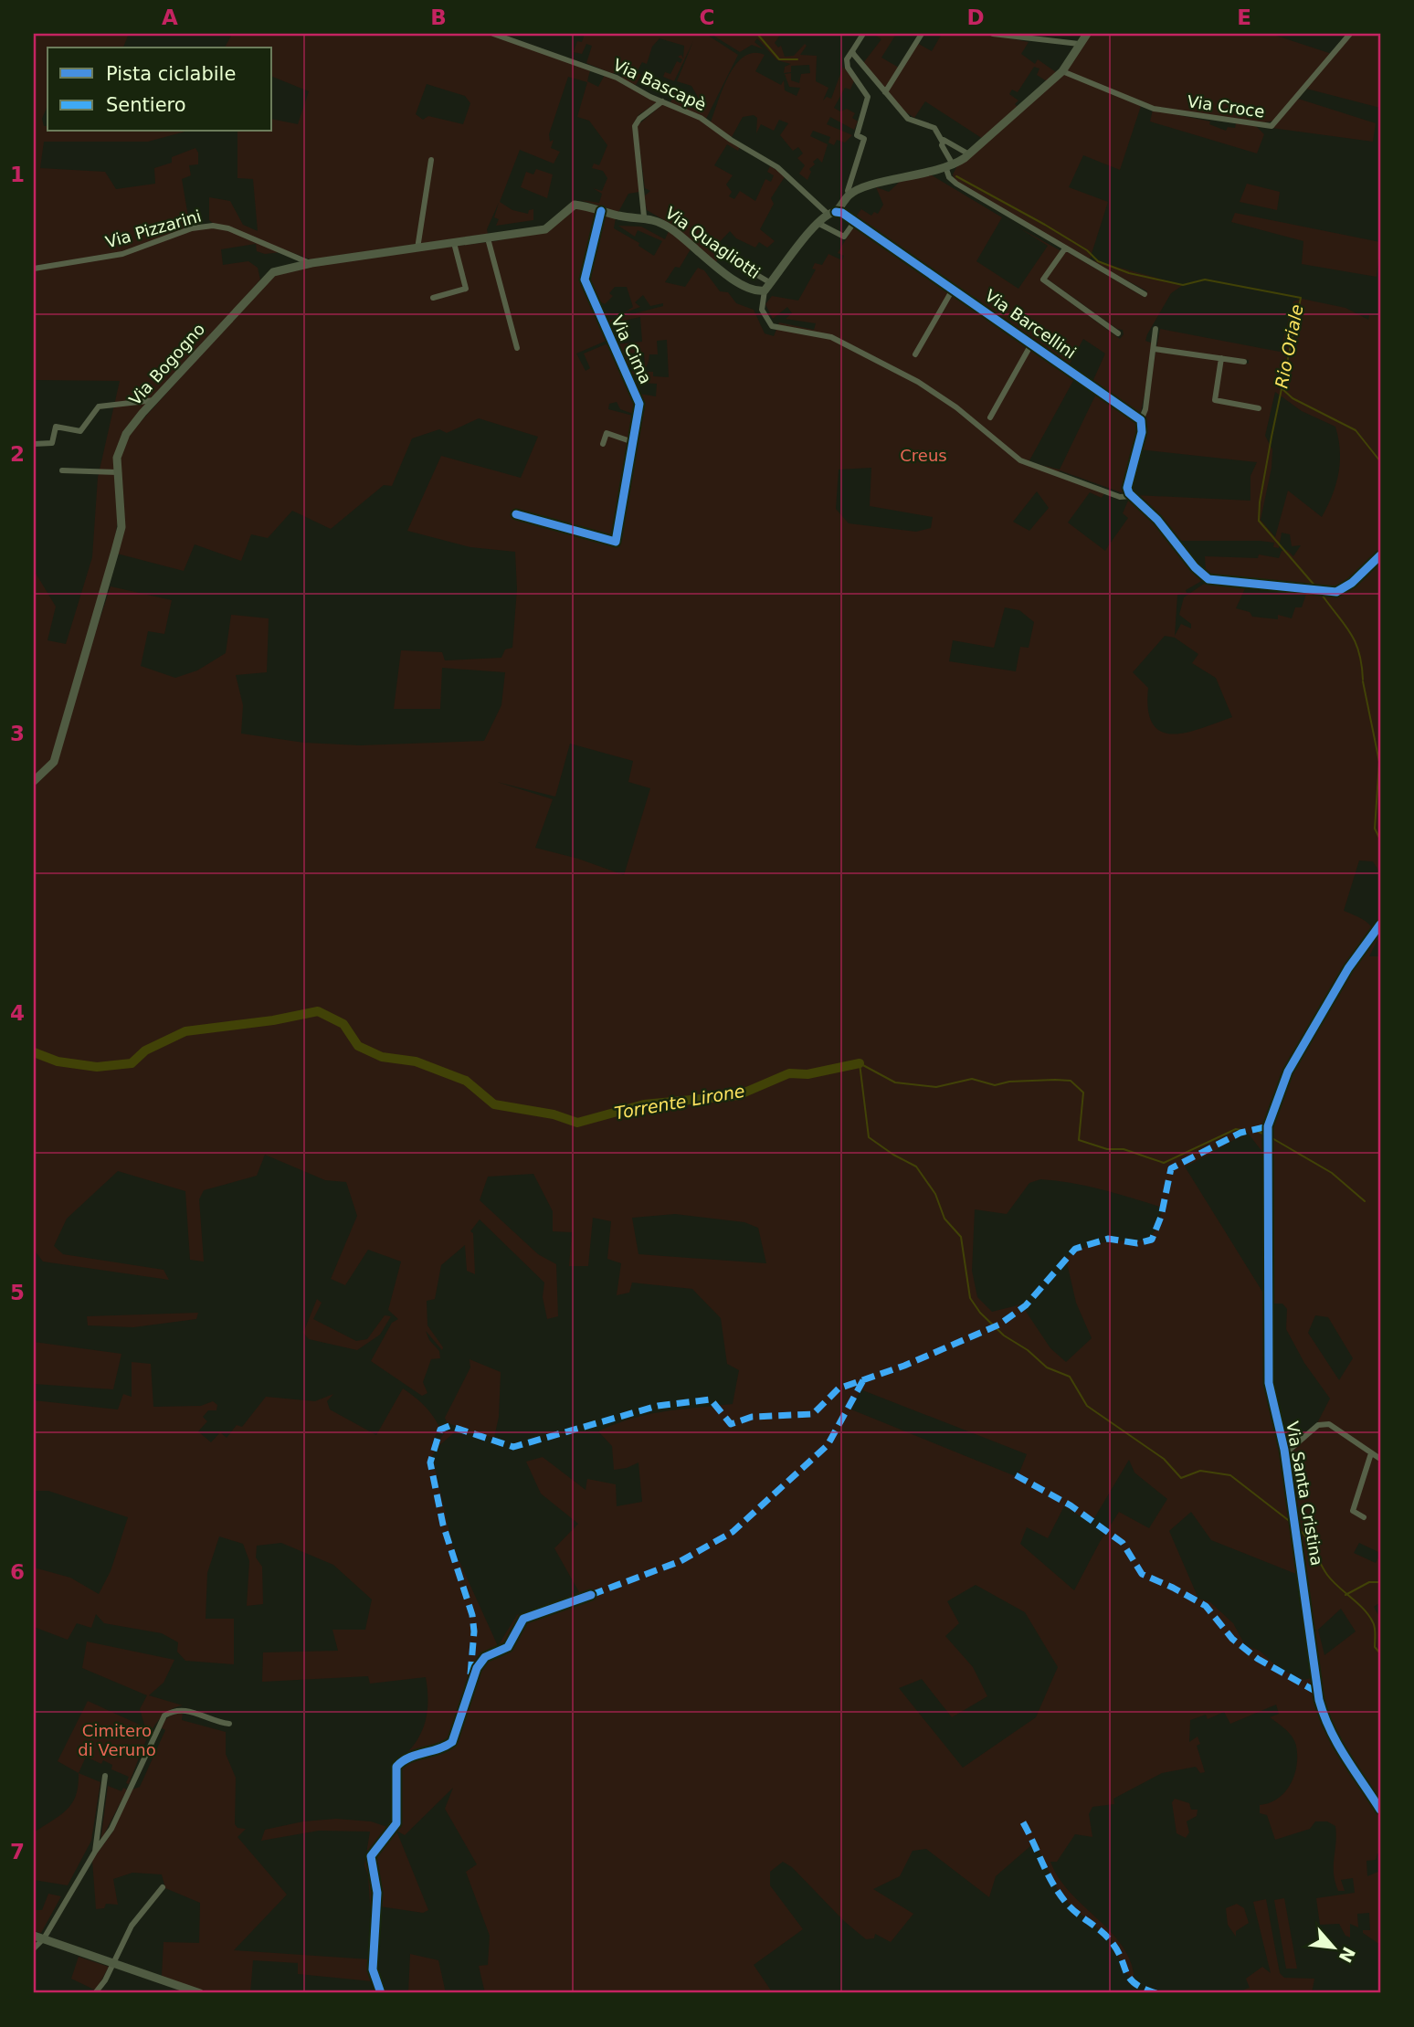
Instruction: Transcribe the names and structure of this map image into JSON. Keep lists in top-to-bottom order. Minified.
{"streets":{"main road":["Via Quagliotti","Via Bogogno"],"street":["Via Bascapè","Via Croce","Via Pizzarini","Via Barcellini","Via Cima","Via Santa Cristina"]},"crossings":[["Via Bascapè","Via Quagliotti"],["Via Bascapè","Via Barcellini"],["Via Pizzarini","Via Bogogno"],["Via Quagliotti","Via Barcellini"],["Via Quagliotti","Via Cima"],["Via Quagliotti","Via Bogogno"]],"water":["Rio Oriale","Torrente Lirone"],"parks":["Creus","Cimitero di Veruno"],"legend":["Pista ciclabile","Sentiero"],"north":"bottom right","grid":{"columns":["A","B","C","D","E"],"rows":["1","2","3","4","5","6","7"]}}
